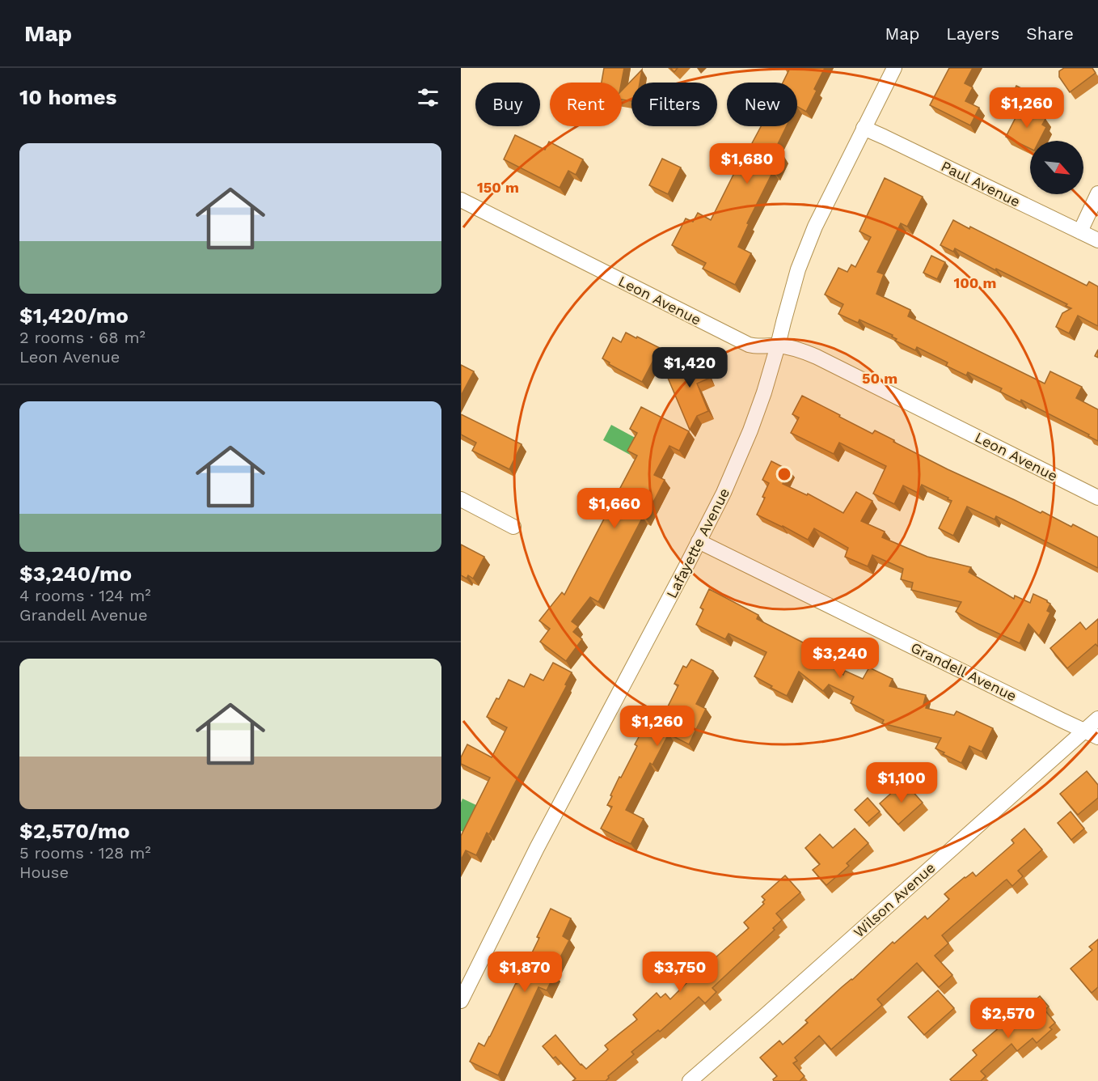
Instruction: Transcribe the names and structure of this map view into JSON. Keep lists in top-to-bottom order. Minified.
{"streets":{"street":["Paul Avenue","Leon Avenue","Lafayette Avenue","Grandell Avenue","Wilson Avenue"]},"crossings":[["Paul Avenue","Lafayette Avenue"],["Leon Avenue","Lafayette Avenue"],["Lafayette Avenue","Grandell Avenue"],["Grandell Avenue","Wilson Avenue"]],"north":"bottom right","page":{"header":"Map","nav":["Map","Layers","Share"],"heading":"10 homes","chip":["Buy","Rent","Filters","New"],"price":["$1,260","$1,680","$1,420","$1,660","$3,240","$1,260","$1,100","$1,870","$3,750","$2,570"],"list":[{"name":"$1,420/mo","note":"2 rooms · 68 m² · Leon Avenue"},{"name":"$3,240/mo","note":"4 rooms · 124 m² · Grandell Avenue"},{"name":"$2,570/mo","note":"5 rooms · 128 m² · House"}]},"rings":["150 m","100 m","50 m"]}
